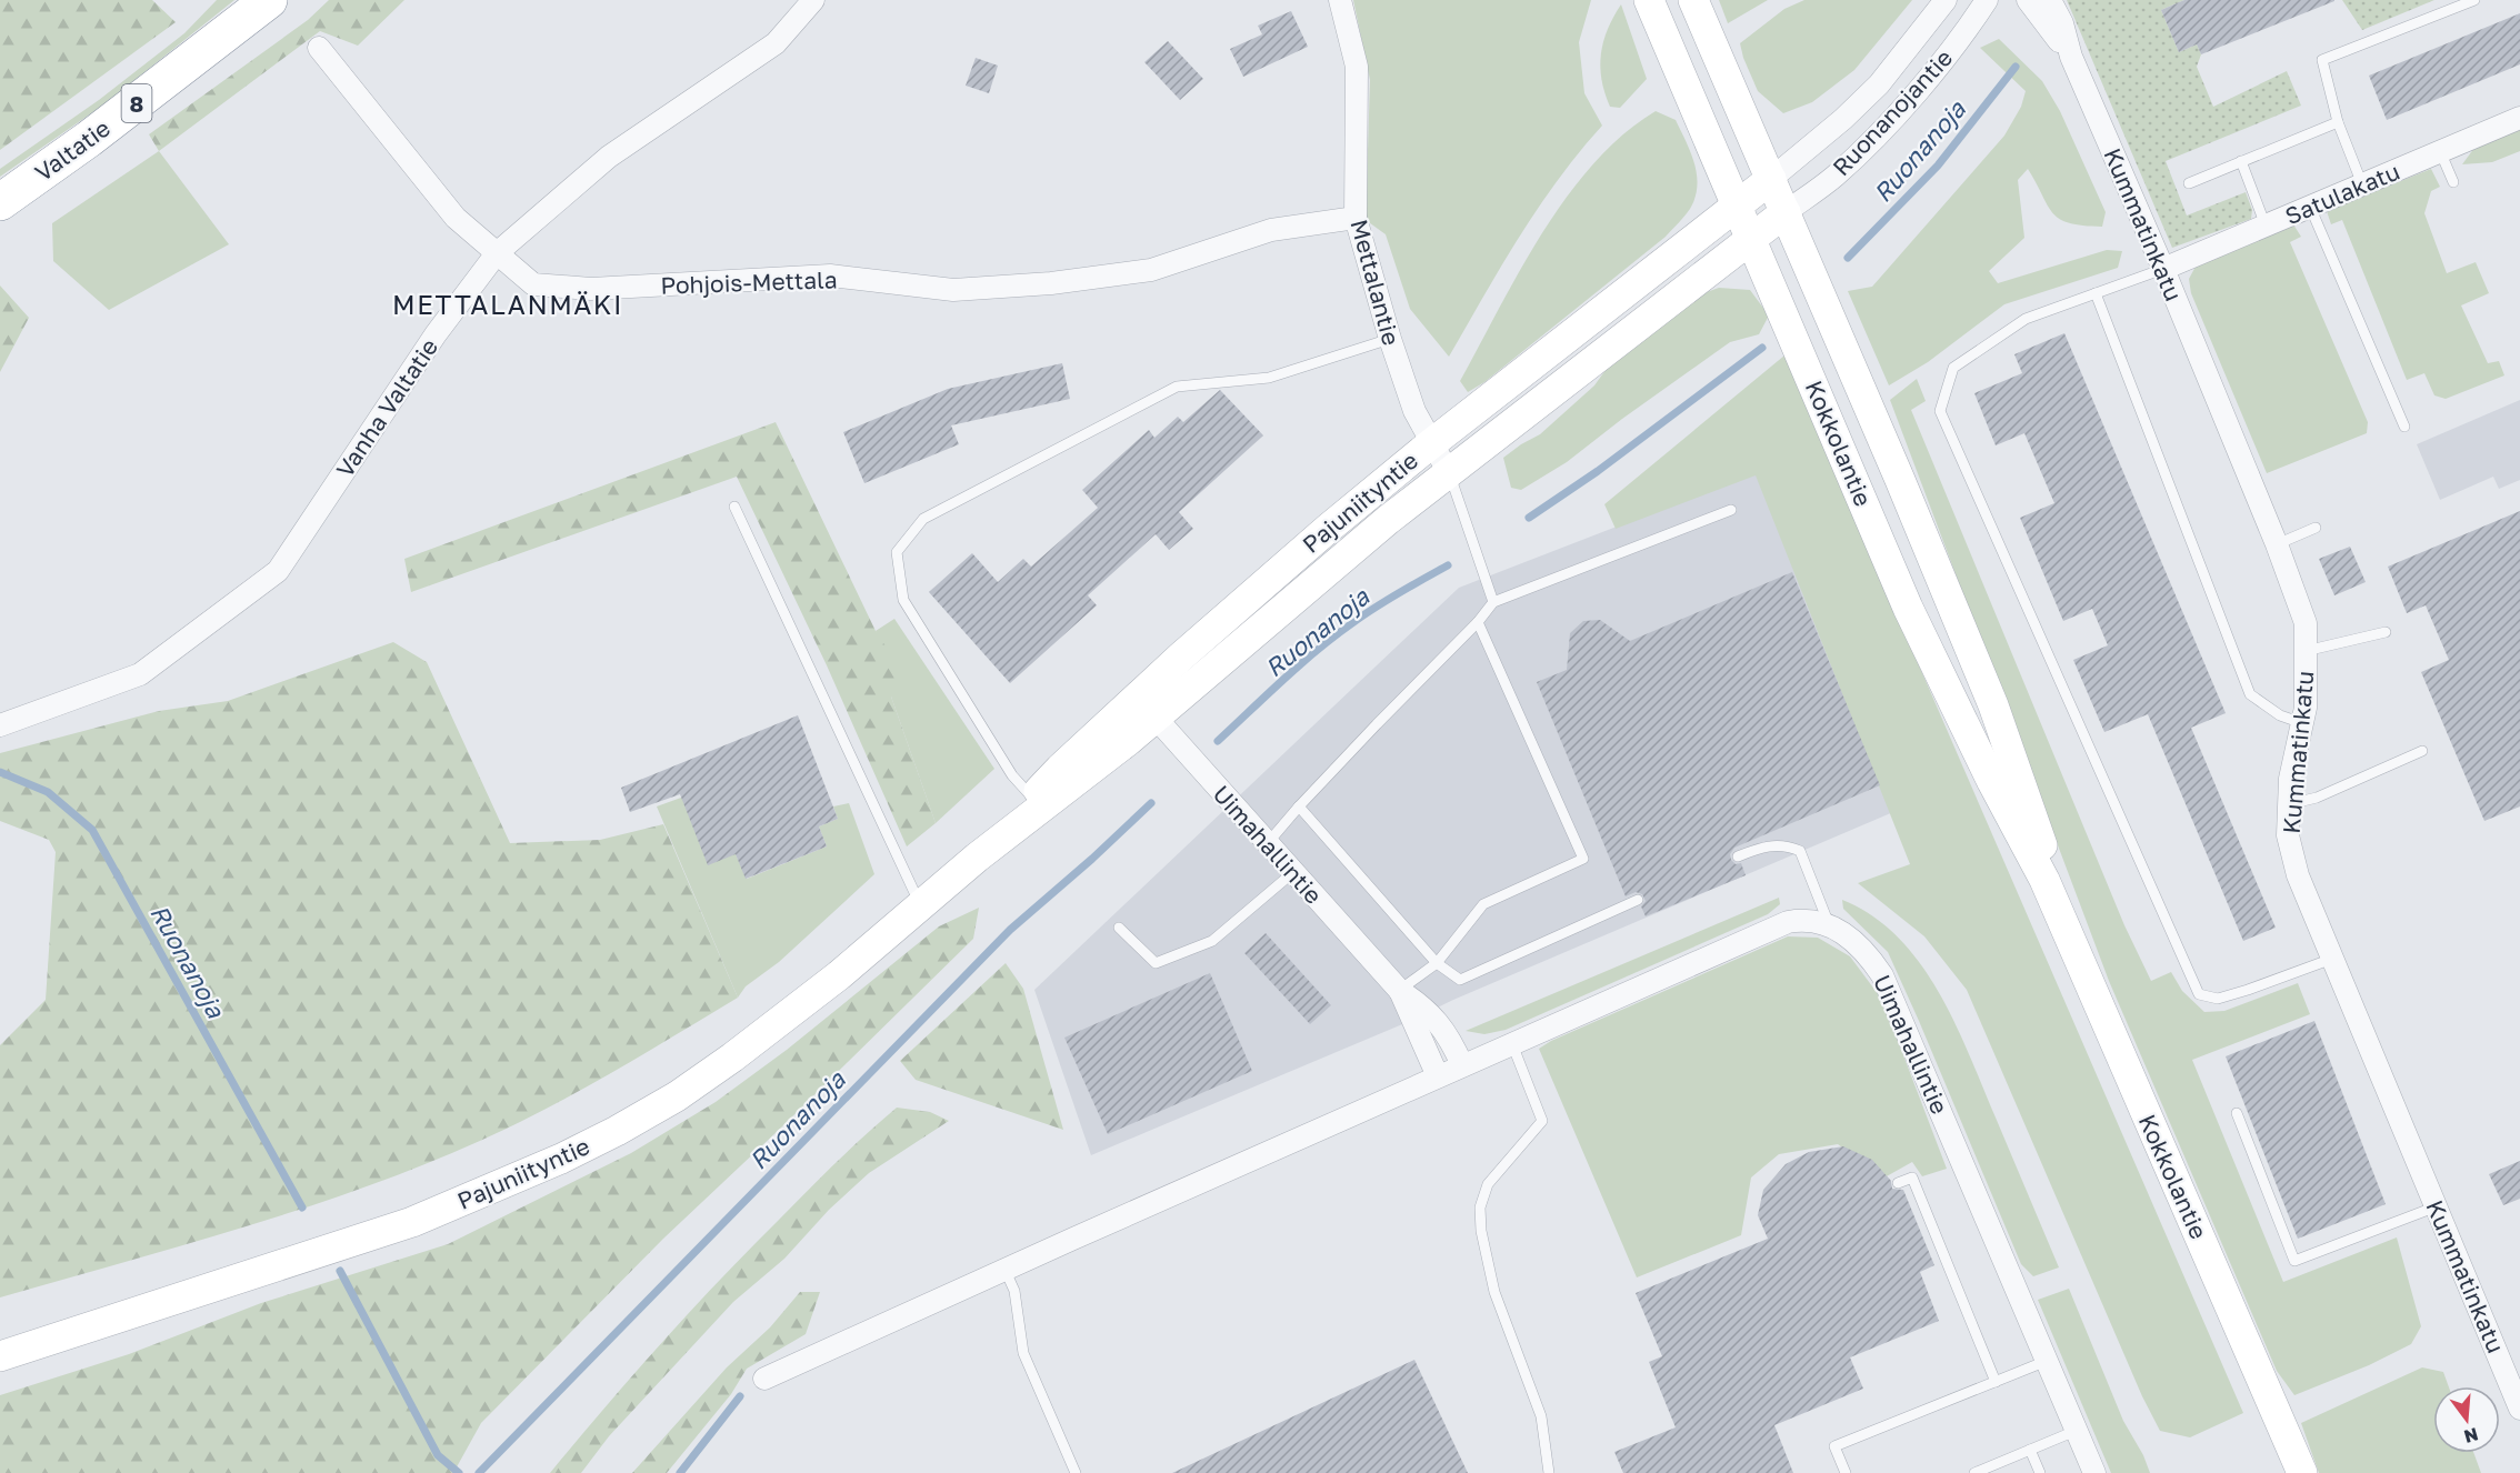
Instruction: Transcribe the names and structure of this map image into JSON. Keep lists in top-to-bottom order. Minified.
{"streets":{"highway":["8","Valtatie"],"street":["Ruonanojantie","Satulakatu","Kummatinkatu","Pohjois-Mettala","Mettalantie","Vanha Valtatie","Kokkolantie","Pajuniityntie","Uimahallintie"]},"crossings":[["Ruonanojantie","Kokkolantie"],["Ruonanojantie","Pajuniityntie"],["Satulakatu","Kummatinkatu"],["Pohjois-Mettala","Mettalantie"],["Pohjois-Mettala","Vanha Valtatie"],["Mettalantie","Pajuniityntie"],["Kokkolantie","Pajuniityntie"],["Pajuniityntie","Uimahallintie"]],"districts":["METTALANMÄKI"],"water":["Ruonanoja"],"north":"bottom"}
